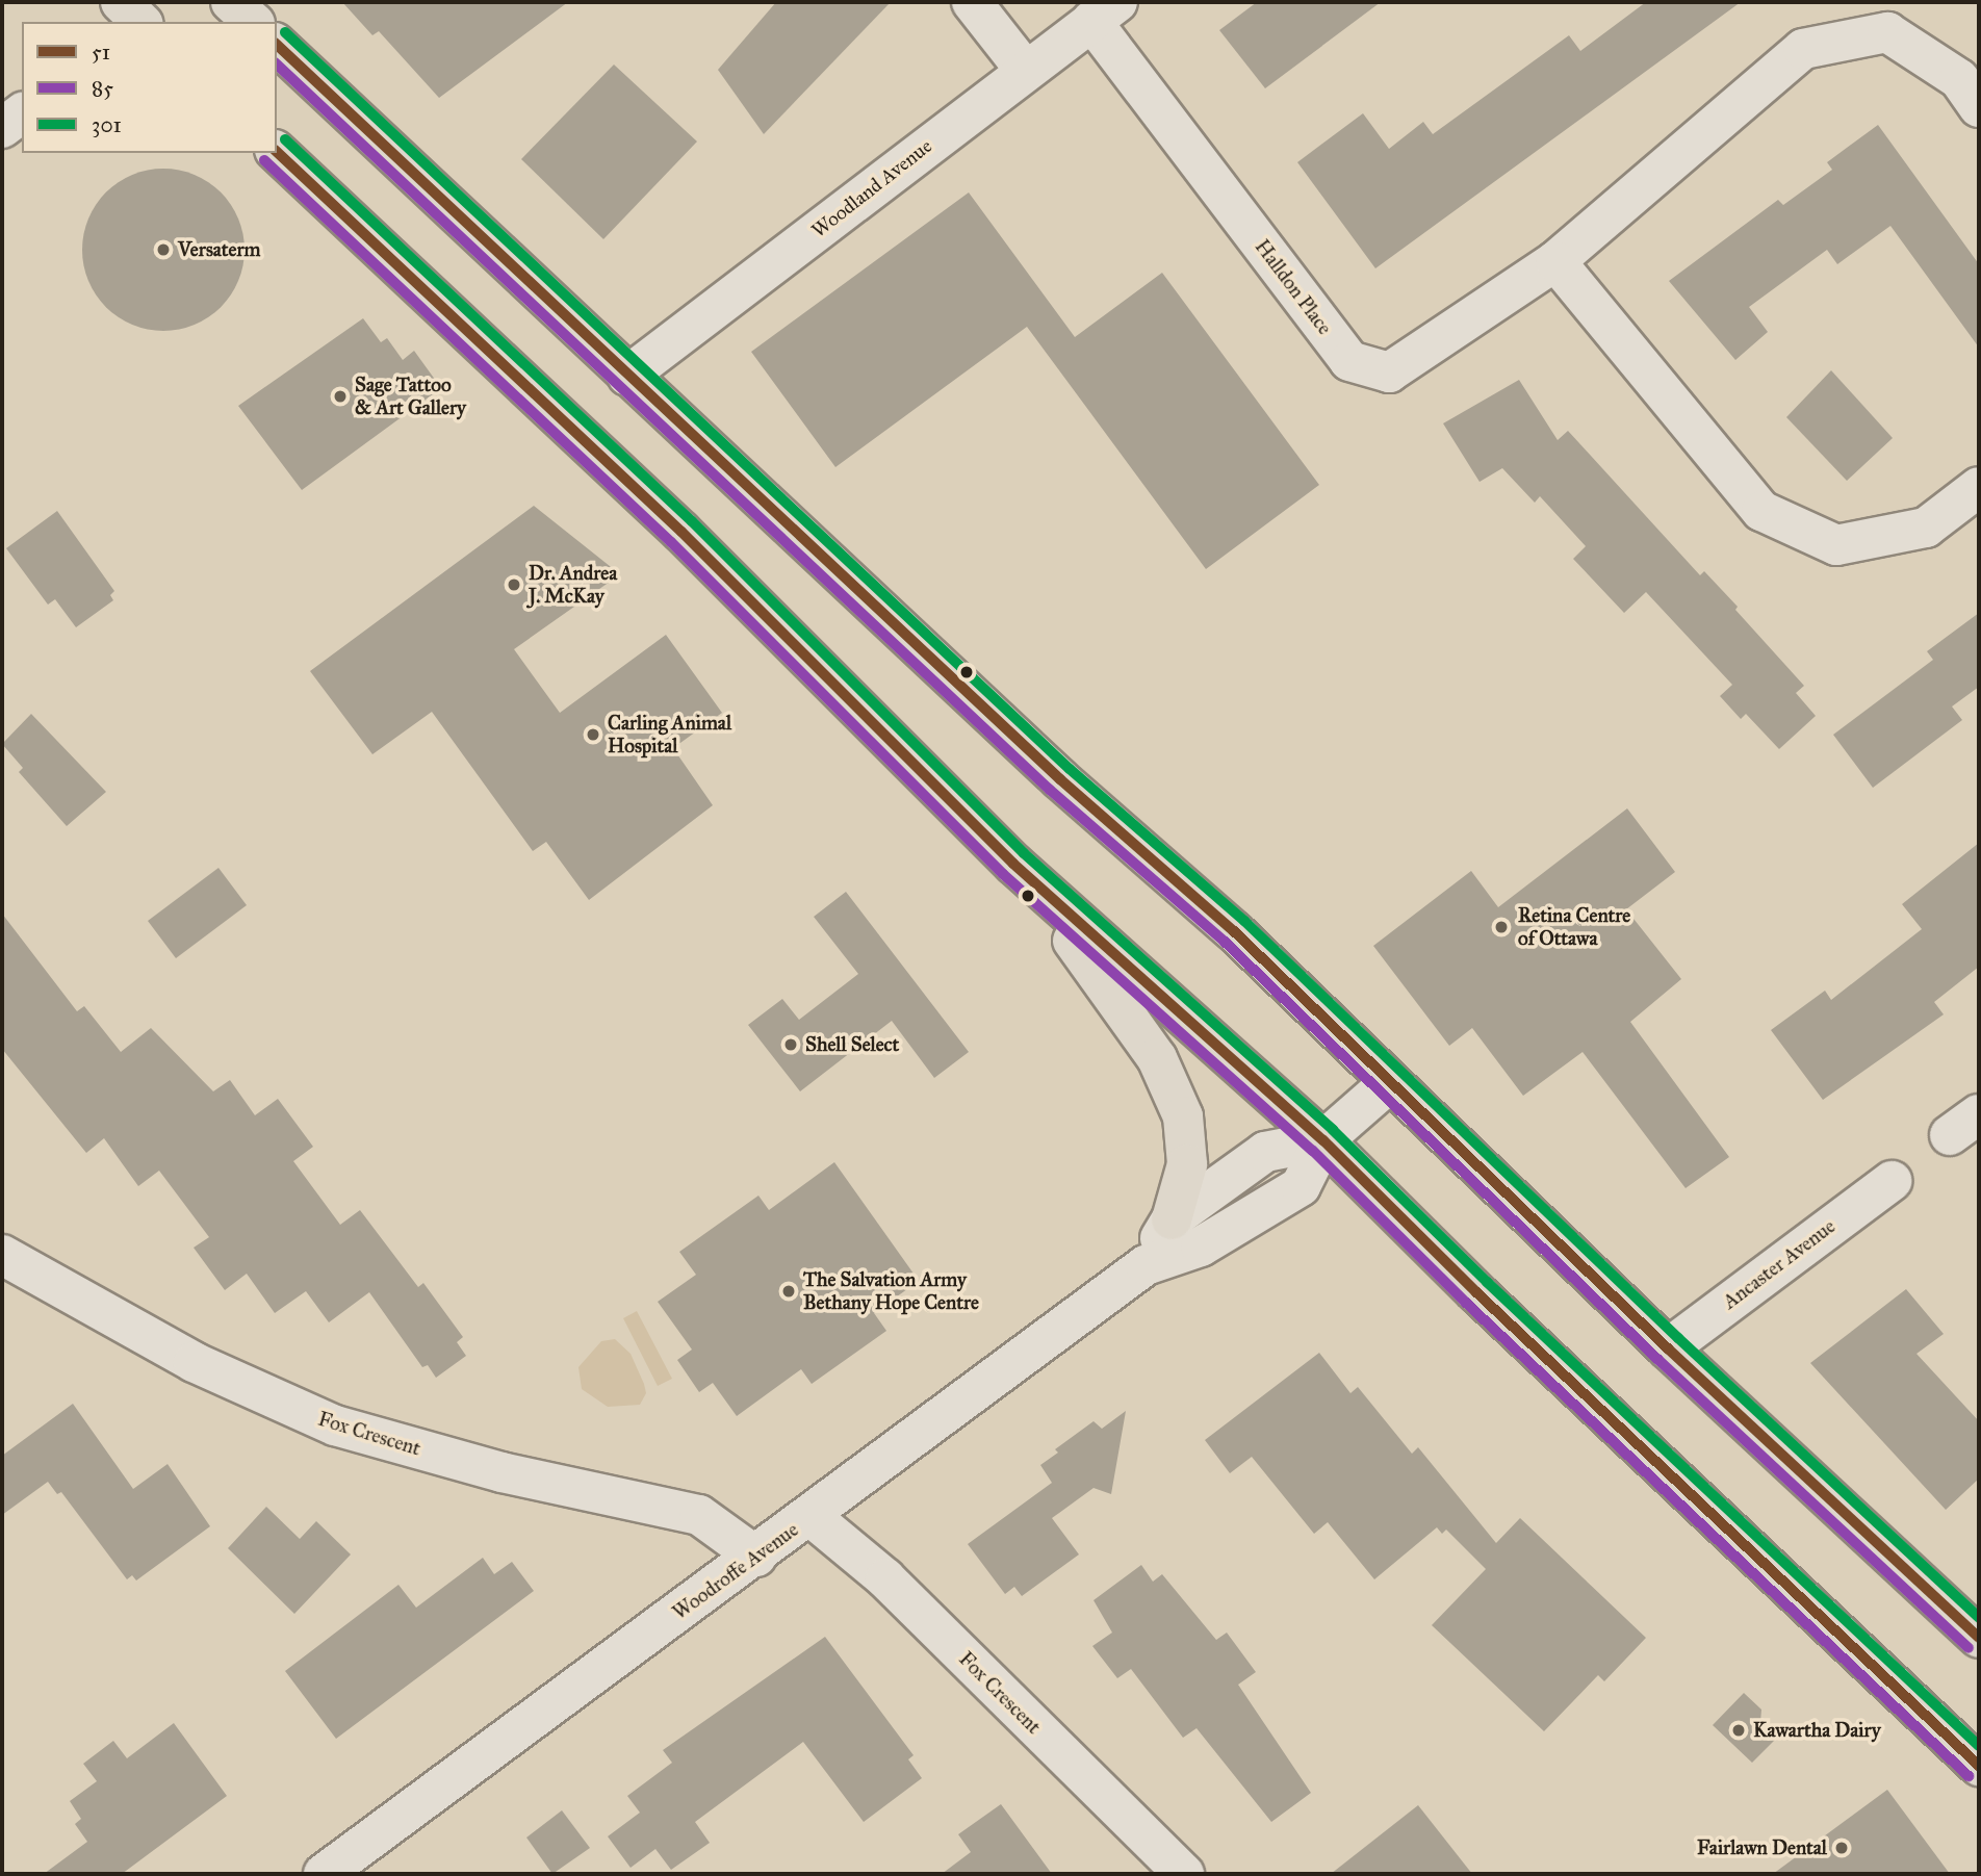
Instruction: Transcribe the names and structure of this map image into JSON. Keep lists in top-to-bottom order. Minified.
{"streets":{"street":["Woodland Avenue","Halldon Place","Ancaster Avenue","Fox Crescent","Woodroffe Avenue"]},"crossings":[["Woodland Avenue","Halldon Place"],["Fox Crescent","Woodroffe Avenue"]],"places":["Versaterm","Sage Tattoo & Art Gallery","Dr. Andrea J. McKay","Carling Animal Hospital","Retina Centre of Ottawa","Shell Select","The Salvation Army Bethany Hope Centre","Kawartha Dairy","Fairlawn Dental"],"lines":["transit line 301","transit line 51","transit line 85"],"legend":["51","85","301"]}
